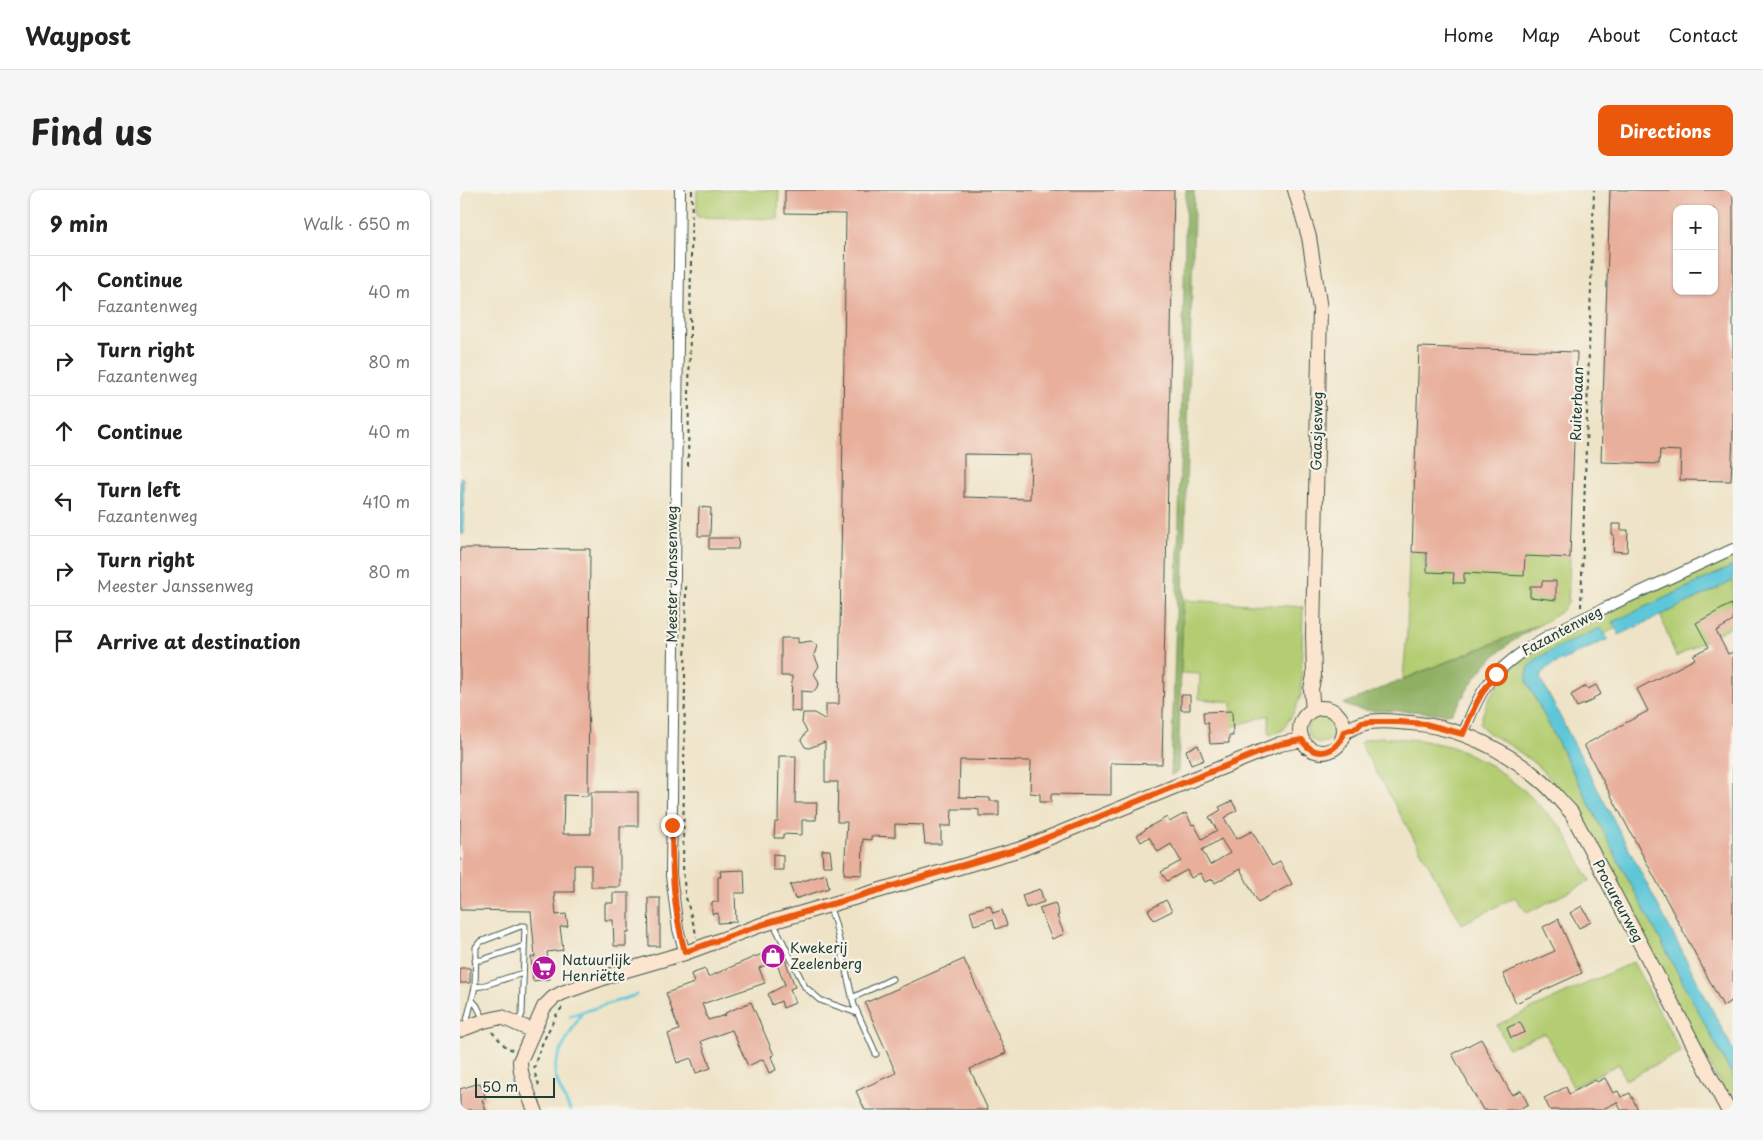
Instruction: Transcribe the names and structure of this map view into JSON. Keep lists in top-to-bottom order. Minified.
{"streets":{"main road":["Gaasjesweg","Procureurweg"],"street":["Meester Janssenweg","Fazantenweg"],"path":["Ruiterbaan"]},"crossings":[["Ruiterbaan","Fazantenweg"],["Fazantenweg","Procureurweg"]],"places":{"shop":["Kwekerij Zeelenberg"],"supermarket":["Natuurlijk Henriëtte"]},"scale_bar":"50 m","page":{"header":"Waypost","nav":["Home","Map","About","Contact"],"title":"Find us","buttons":"Directions","heading":["9 min","Walk · 650 m"],"map_buttons":["+","−"],"list":[["Continue","Fazantenweg","40 m"],["Turn right","Fazantenweg","80 m"],["Continue","40 m"],["Turn left","Fazantenweg","410 m"],["Turn right","Meester Janssenweg","80 m"],"Arrive at destination"],"scale":"50 m"}}
